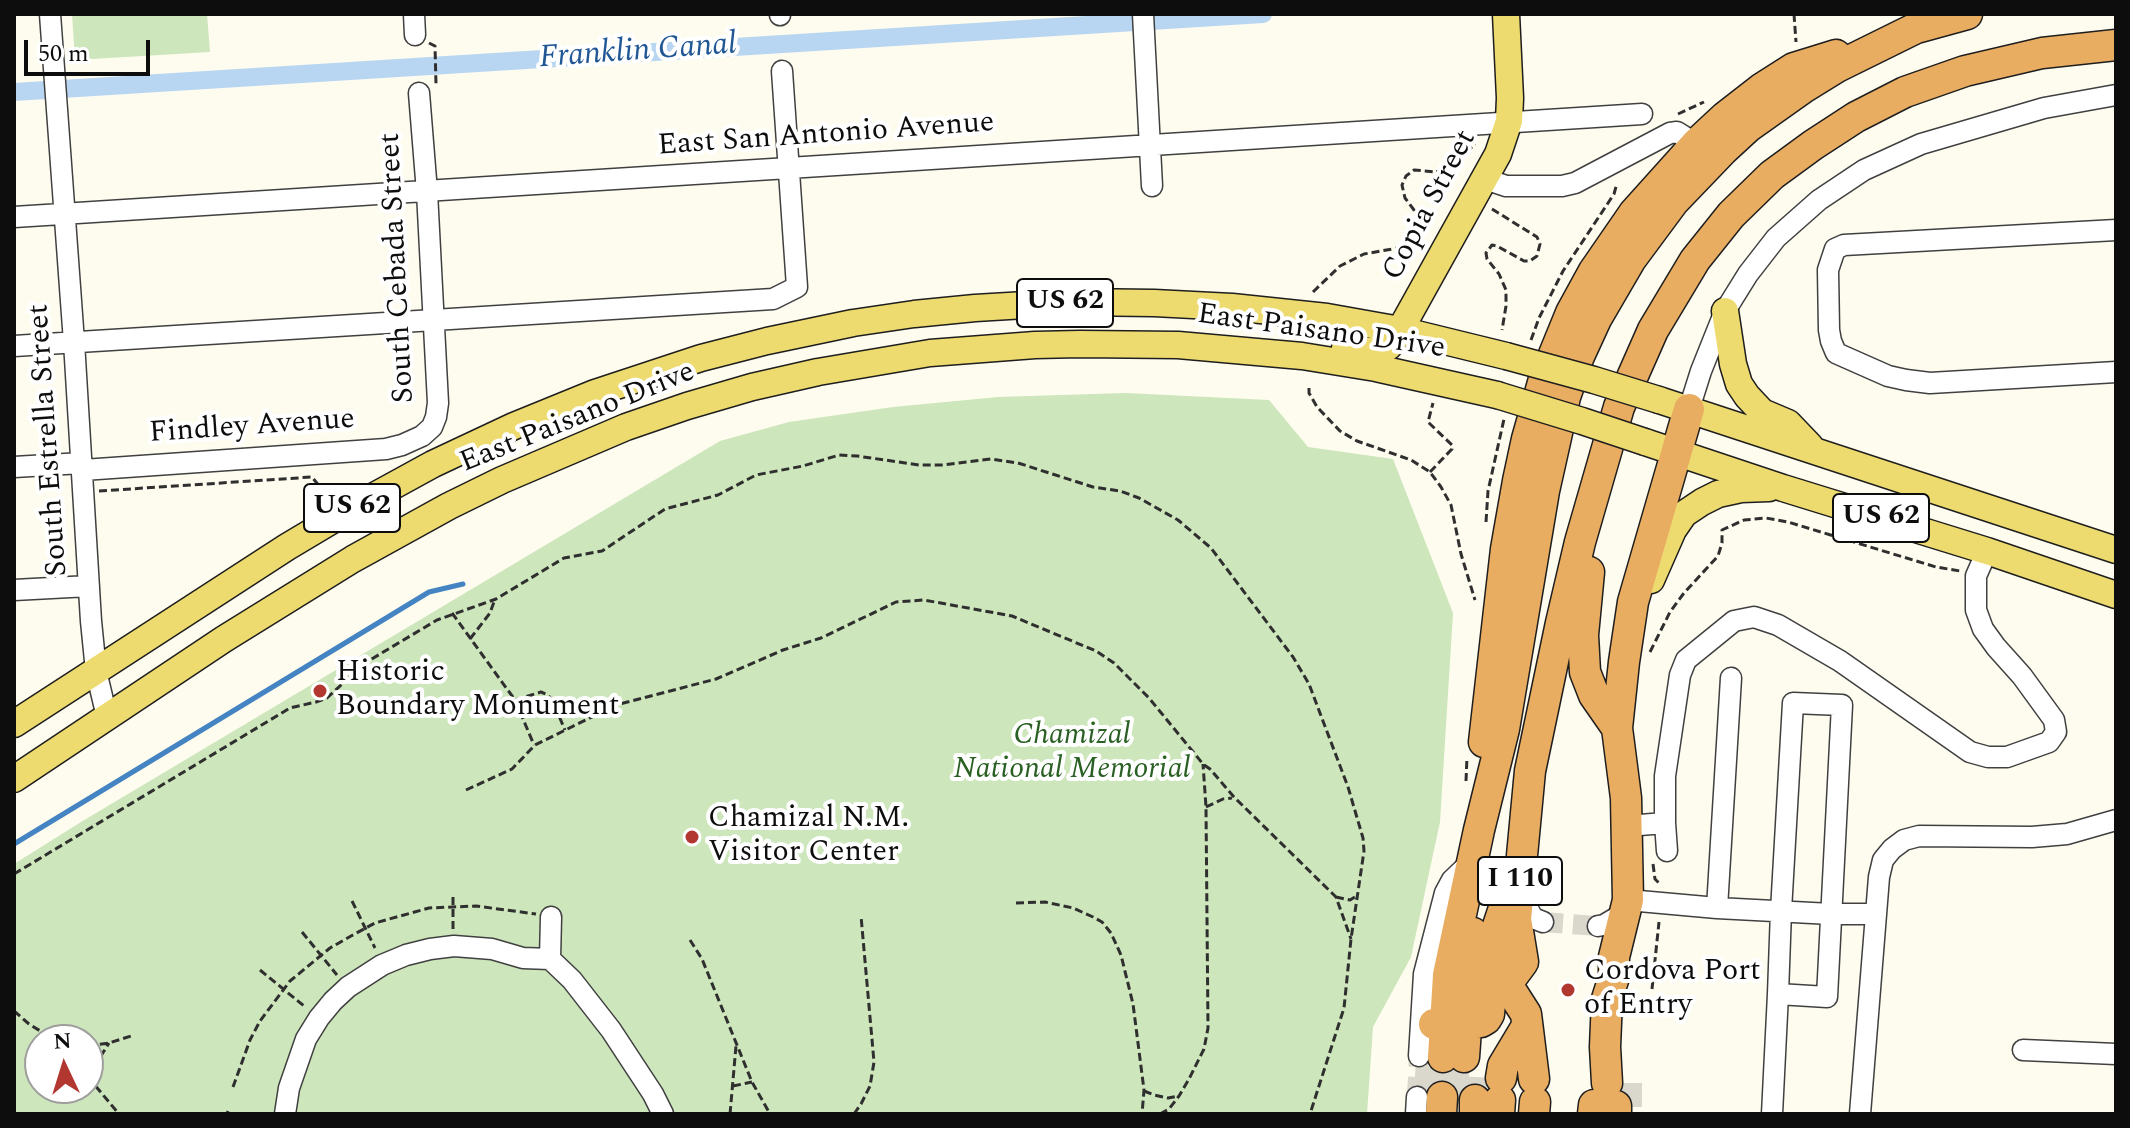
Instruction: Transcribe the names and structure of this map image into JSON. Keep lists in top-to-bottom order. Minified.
{"streets":{"highway":["I 110"],"main road":["Copia Street","US 62","East Paisano Drive"],"street":["East San Antonio Avenue","South Cebada Street","Findley Avenue","South Estrella Street"]},"crossings":[["East San Antonio Avenue","Copia Street"],["East San Antonio Avenue","South Cebada Street"],["East San Antonio Avenue","South Estrella Street"],["Copia Street","East Paisano Drive"],["South Cebada Street","Findley Avenue"],["East Paisano Drive","South Estrella Street"],["Findley Avenue","South Estrella Street"]],"water":["Franklin Canal"],"parks":["Chamizal National Memorial"],"places":["Historic Boundary Monument","Chamizal N.M. Visitor Center","Cordova Port of Entry"],"scale_bar":"50 m","north":"top"}
